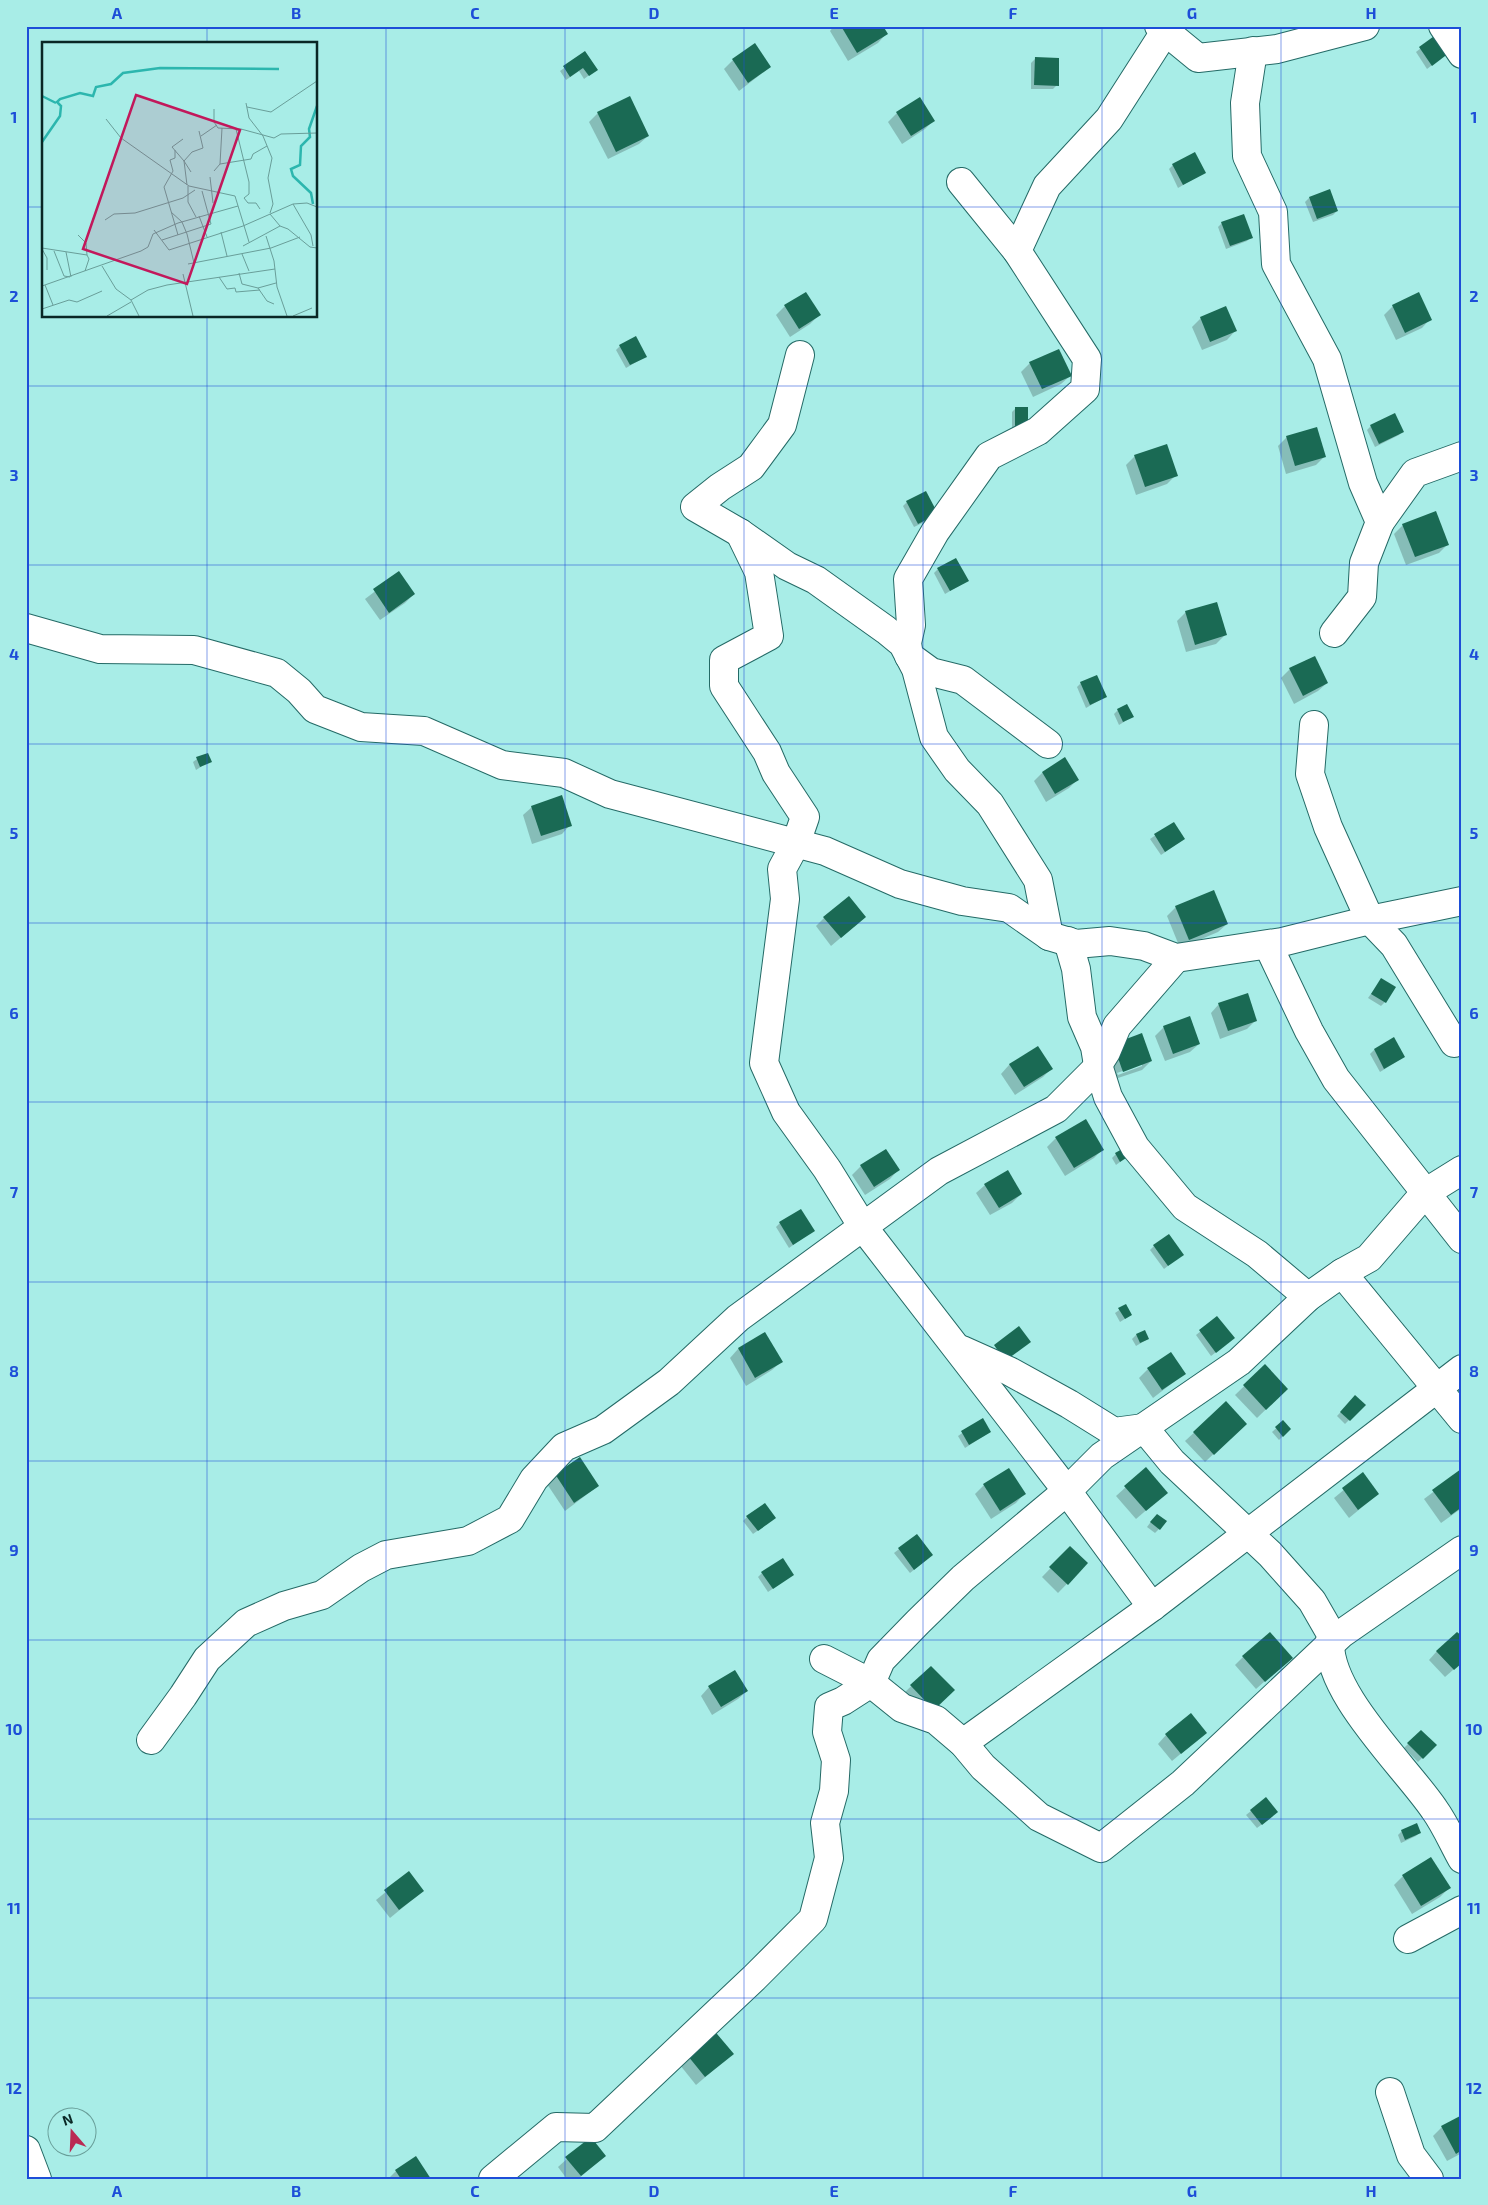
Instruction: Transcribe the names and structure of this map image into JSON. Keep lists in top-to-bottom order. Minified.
{"north":"top","grid":{"columns":["A","B","C","D","E","F","G","H"],"rows":["1","2","3","4","5","6","7","8","9","10","11","12"]}}
